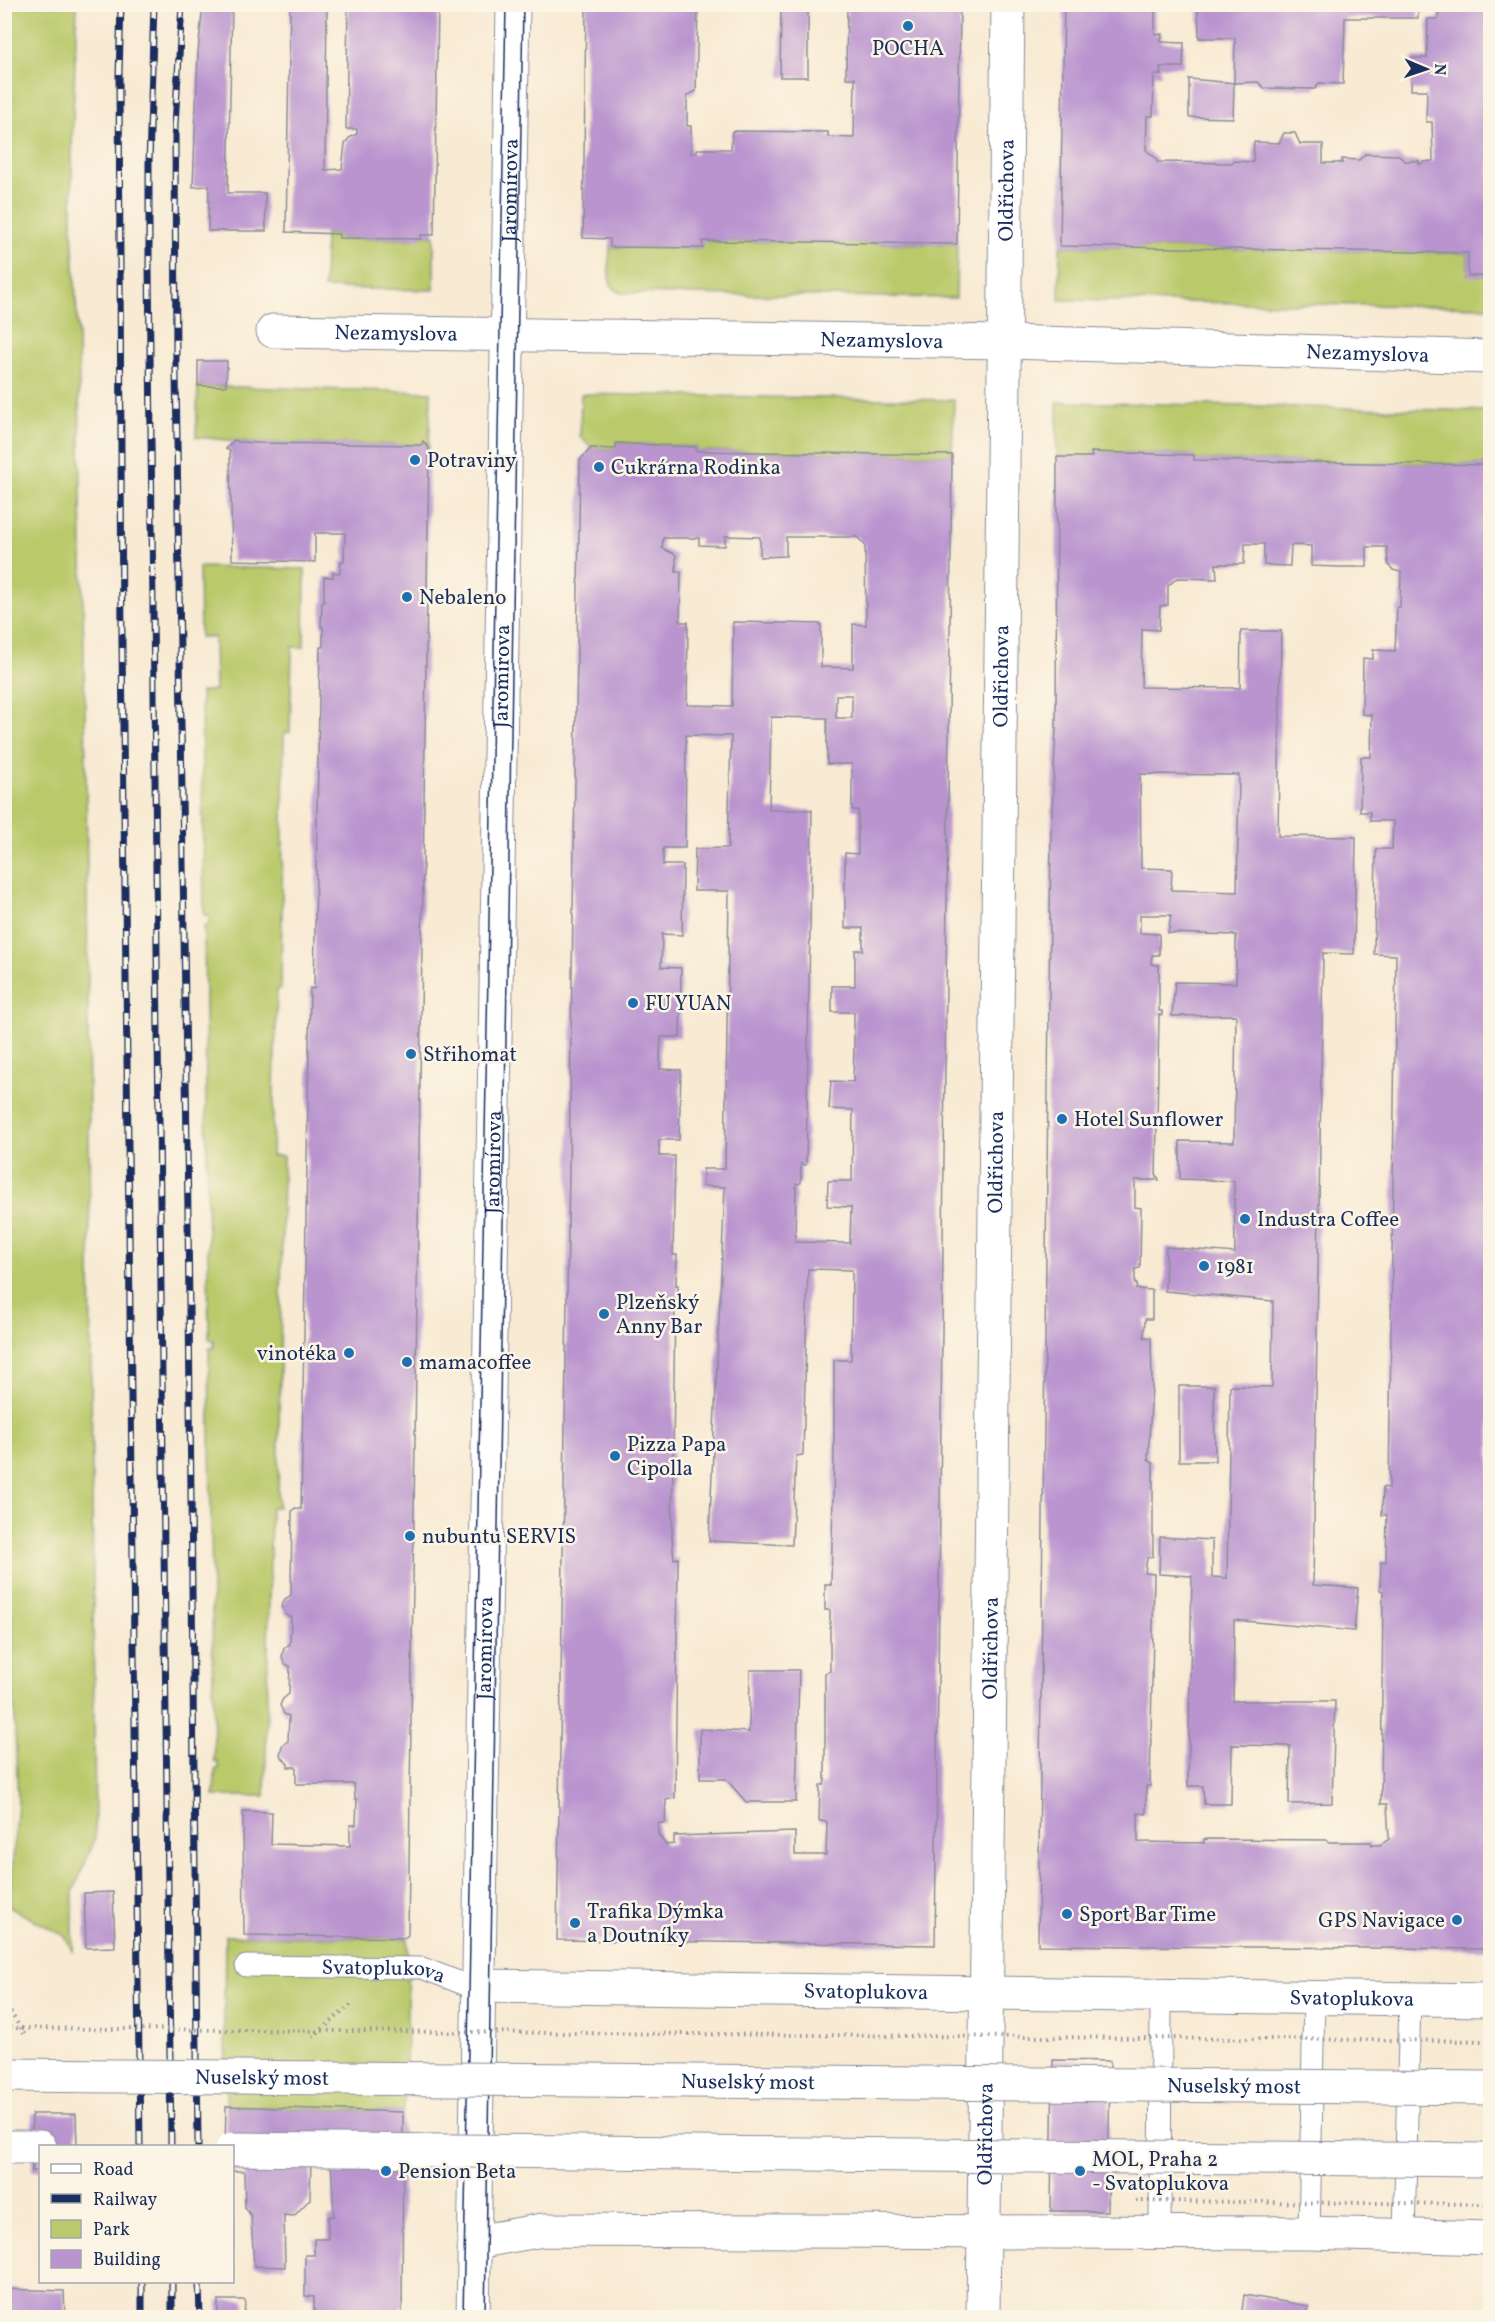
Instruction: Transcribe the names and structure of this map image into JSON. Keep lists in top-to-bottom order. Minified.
{"streets":{"street":["Jaromírova","Oldřichova","Nezamyslova","Svatoplukova","Nuselský most"]},"crossings":[["Jaromírova","Nezamyslova"],["Jaromírova","Svatoplukova"],["Oldřichova","Nezamyslova"],["Oldřichova","Svatoplukova"]],"places":["POCHA","Potraviny","Cukrárna Rodinka","Nebaleno","FU YUAN","Střihomat","Hotel Sunflower","Industra Coffee","1981","Plzeňský Anny Bar","vinotéka","mamacoffee","Pizza Papa Cipolla","nubuntu SERVIS","Sport Bar Time","GPS Navigace","Trafika Dýmka a Doutníky","Pension Beta","MOL, Praha 2 - Svatoplukova"],"legend":["Road","Railway","Park","Building"],"north":"right"}
